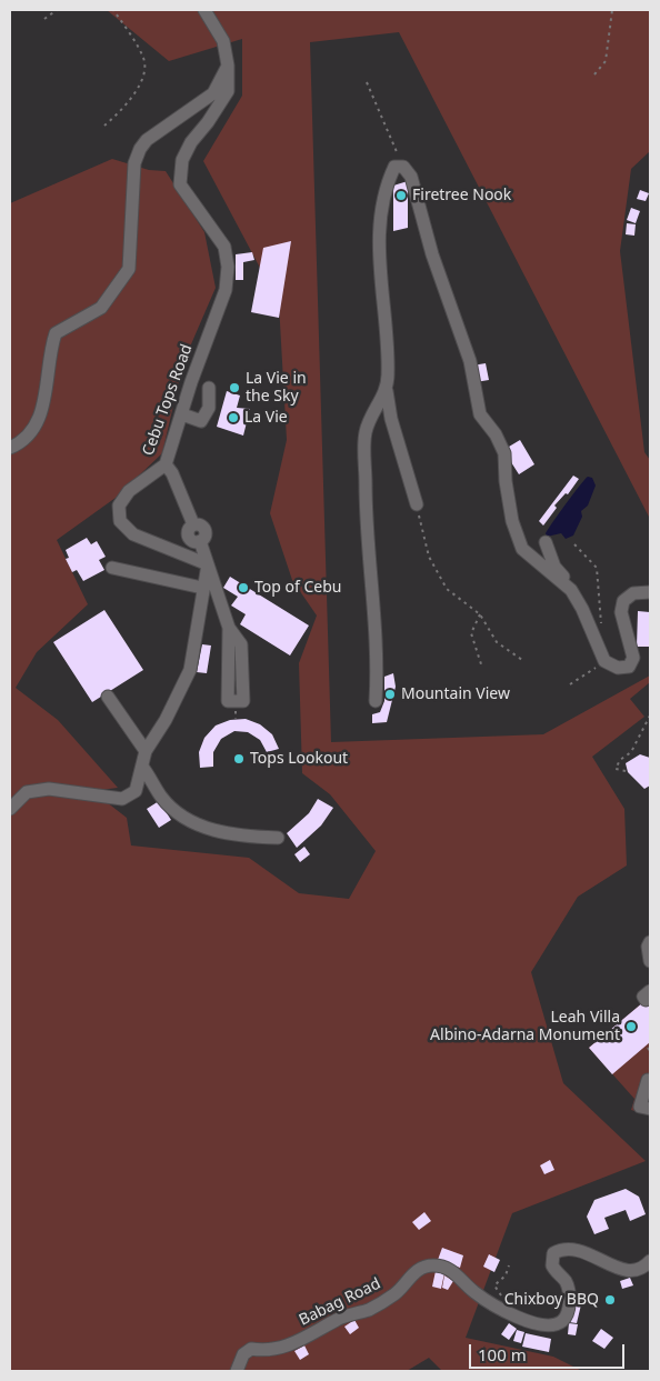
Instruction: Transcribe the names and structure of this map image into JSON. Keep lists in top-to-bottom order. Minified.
{"streets":{"street":["Cebu Tops Road","Babag Road"]},"places":["Firetree Nook","La Vie in the Sky","La Vie","Top of Cebu","Mountain View","Tops Lookout","Leah Villa Albino-Adarna Monument","Chixboy BBQ"],"scale_bar":"100 m"}
